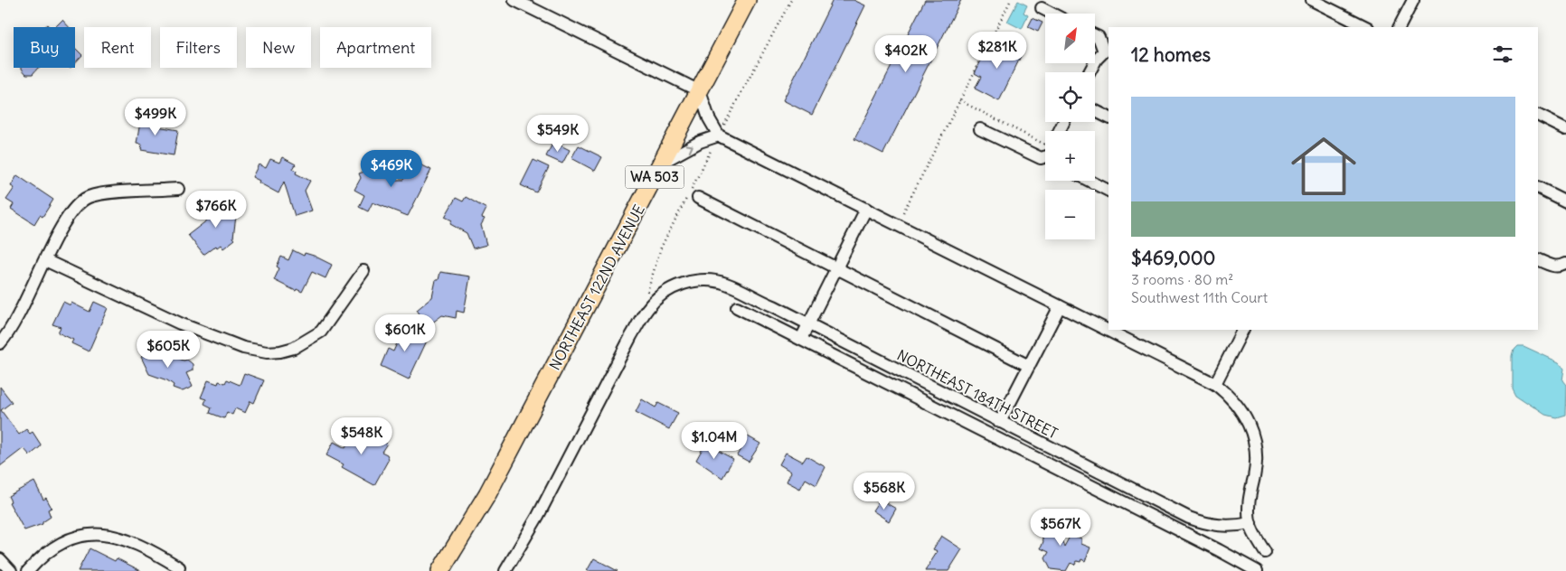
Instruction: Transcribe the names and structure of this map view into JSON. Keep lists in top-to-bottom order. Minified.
{"streets":{"highway":["WA 503","NORTHEAST 122ND AVENUE"],"street":["NORTHEAST 184TH STREET"]},"north":"top right","page":{"map_buttons":["+","−"],"chip":["Buy","Rent","Filters","New","Apartment"],"heading":"12 homes","price":["$281K","$402K","$499K","$549K","$469K","$766K","$601K","$605K","$548K","$1.04M","$568K","$567K"],"list":[{"name":"$469,000","note":"3 rooms · 80 m² · Southwest 11th Court"}]}}
